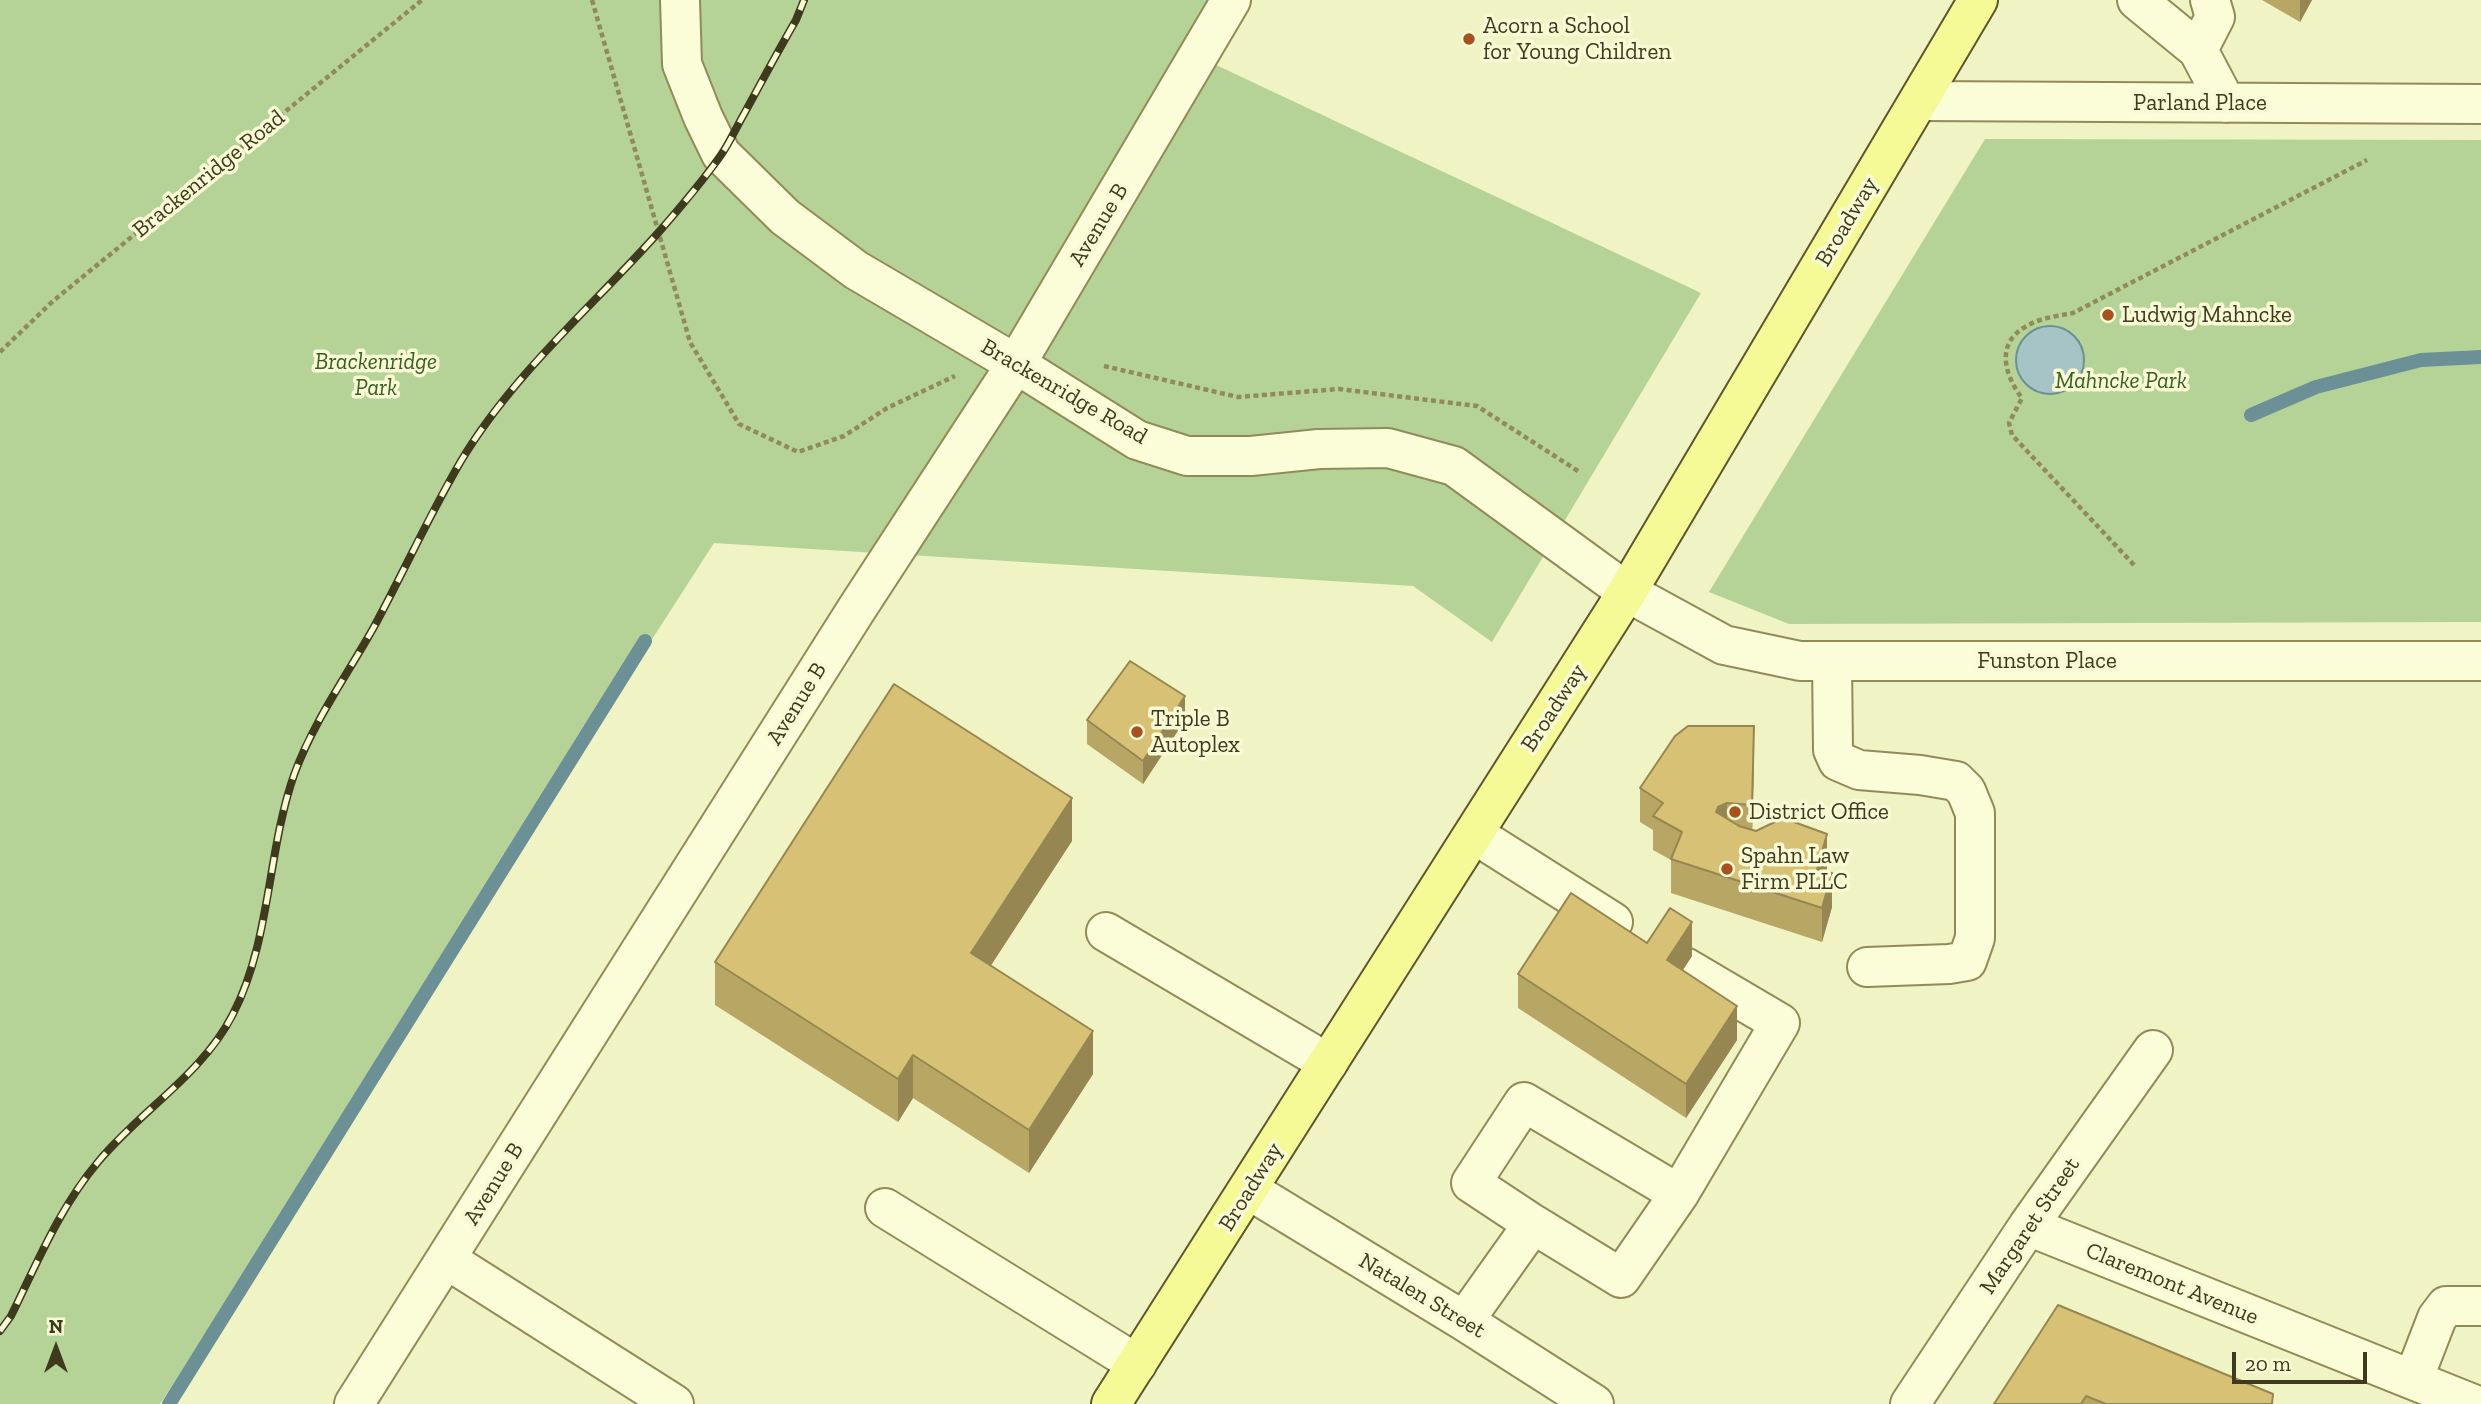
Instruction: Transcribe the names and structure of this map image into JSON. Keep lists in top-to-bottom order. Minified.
{"streets":{"main road":["Broadway"],"street":["Parland Place","Brackenridge Road","Avenue B","Funston Place","Margaret Street","Claremont Avenue","Natalen Street"]},"crossings":[["Parland Place","Broadway"],["Brackenridge Road","Broadway"],["Brackenridge Road","Avenue B"],["Brackenridge Road","Funston Place"],["Broadway","Funston Place"],["Broadway","Natalen Street"],["Margaret Street","Claremont Avenue"]],"parks":["Brackenridge Park","Mahncke Park"],"places":["Acorn a School for Young Children","Ludwig Mahncke","Triple B Autoplex","District Office","Spahn Law Firm PLLC"],"scale_bar":"20 m","north":"top"}
